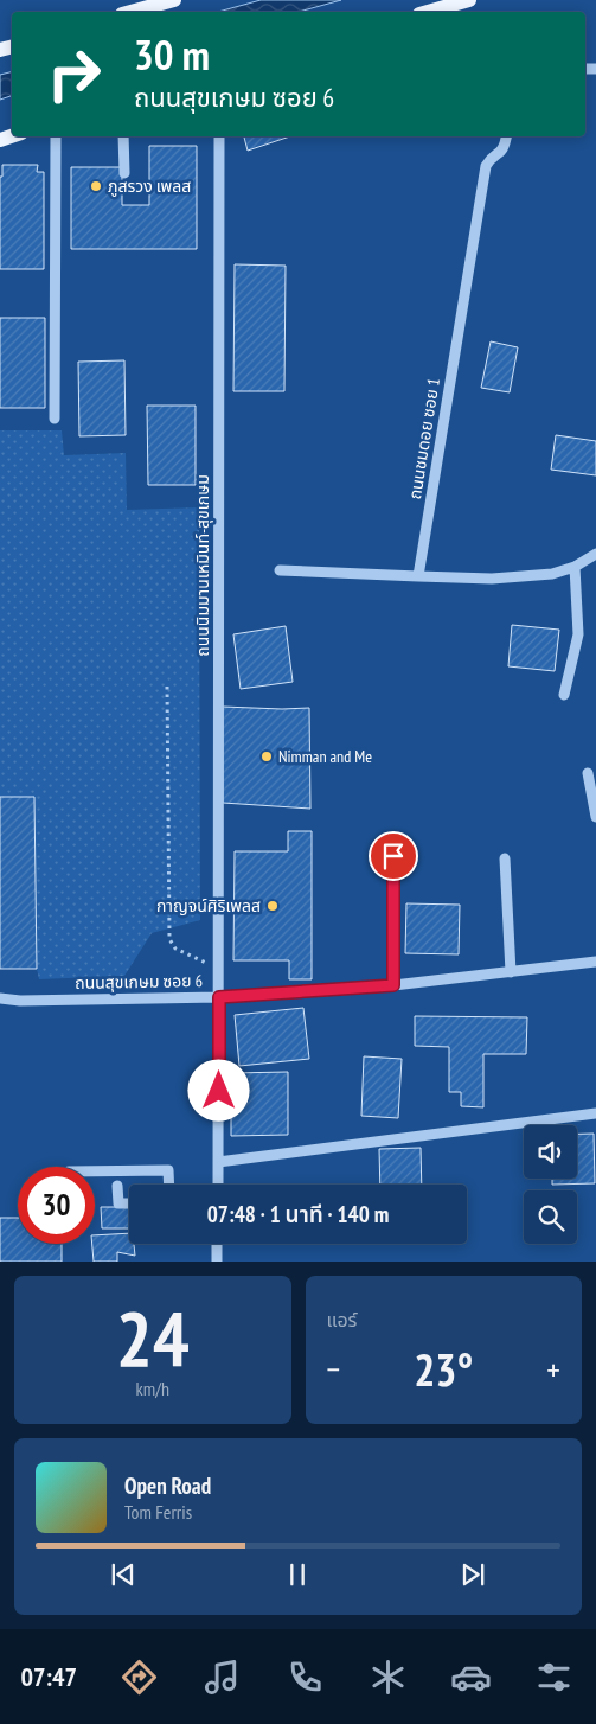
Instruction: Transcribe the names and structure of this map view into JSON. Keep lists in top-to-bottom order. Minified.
{"streets":{"street":["ถนนชมดอย ซอย 1","ถนนนิมมานเหมินท์-สุขเกษม","ถนนสุขเกษม ซอย 6"]},"crossings":[["ถนนนิมมานเหมินท์-สุขเกษม","ถนนสุขเกษม ซอย 6"]],"places":["ภูสรวง เพลส","Nimman and Me","กาญจน์ศิริเพลส"],"page":{"turn":["30 m","ถนนสุขเกษม ซอย 6"],"limit":"30","trip":"07:48 · 1 นาที · 140 m","tile":[["24","km/h"],"แอร์"],"heat":["−","23°","+"],"song":["Open Road","Tom Ferris"],"tabs":"07:47"}}
